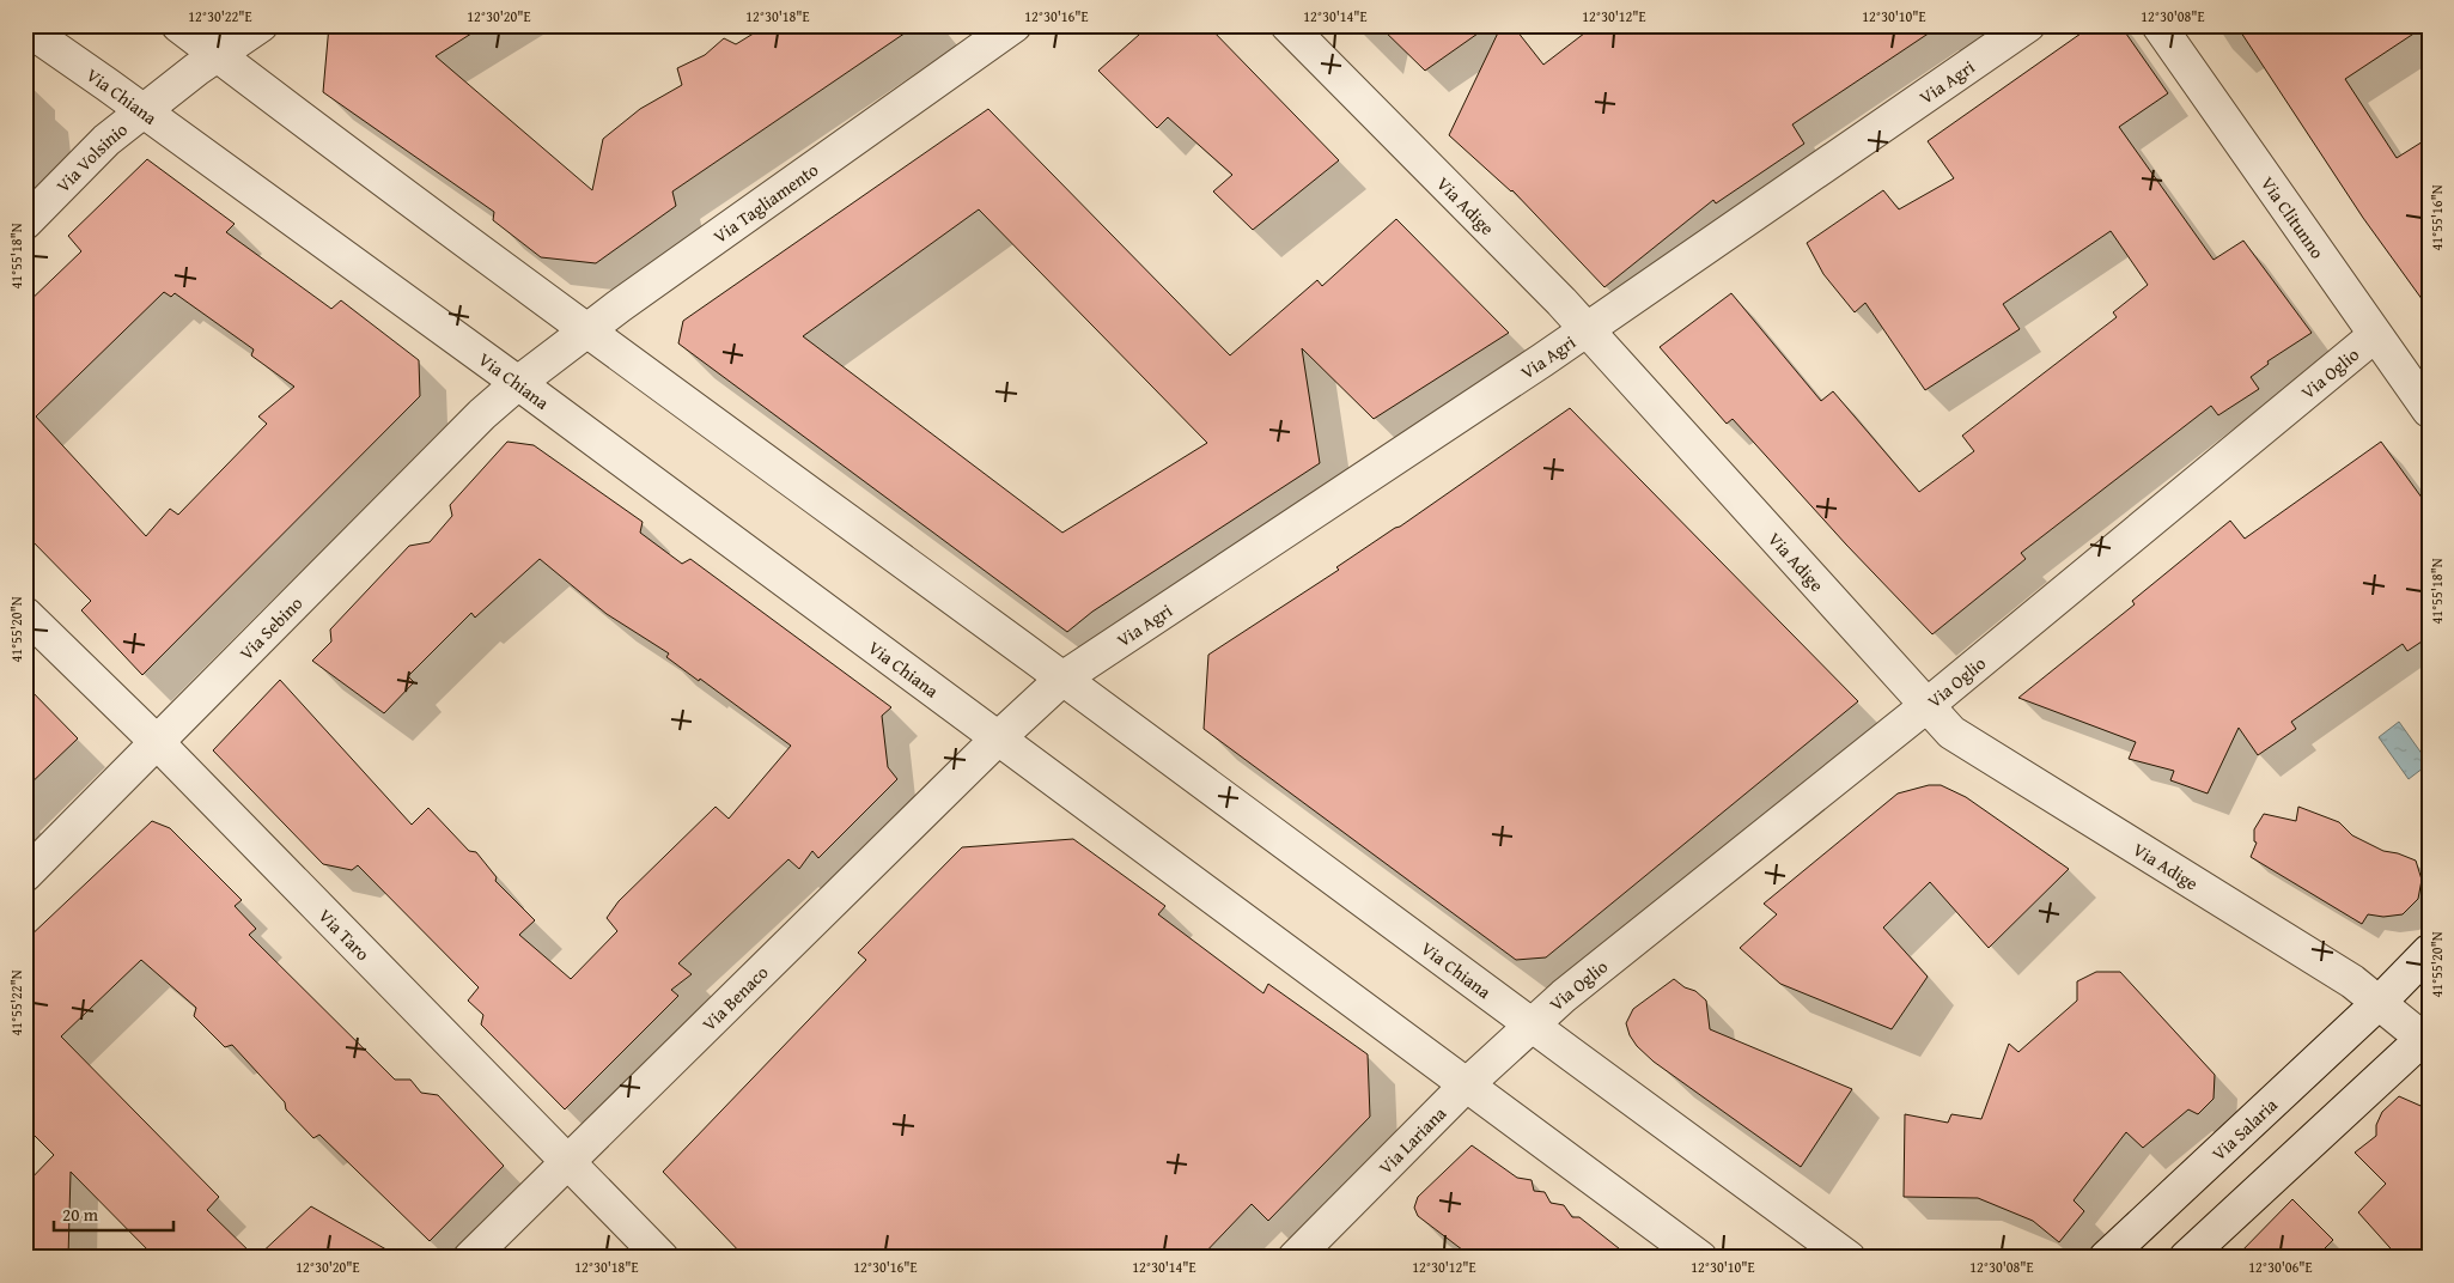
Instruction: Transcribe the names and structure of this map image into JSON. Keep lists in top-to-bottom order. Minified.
{"streets":{"street":["Via Agri","Via Chiana","Via Volsinio","Via Tagliamento","Via Adige","Via Clitunno","Via Oglio","Via Sebino","Via Taro","Via Benaco","Via Salaria","Via Lariana"]},"crossings":[["Via Agri","Via Chiana"],["Via Agri","Via Adige"],["Via Chiana","Via Volsinio"],["Via Chiana","Via Tagliamento"],["Via Chiana","Via Oglio"],["Via Chiana","Via Sebino"],["Via Chiana","Via Benaco"],["Via Chiana","Via Lariana"],["Via Tagliamento","Via Sebino"],["Via Adige","Via Oglio"],["Via Adige","Via Salaria"],["Via Clitunno","Via Oglio"],["Via Oglio","Via Lariana"],["Via Sebino","Via Taro"],["Via Taro","Via Benaco"]],"scale_bar":"20 m","coordinates":["12°30'22\"E","12°30'20\"E","12°30'18\"E","12°30'16\"E","12°30'14\"E","12°30'12\"E","12°30'10\"E","12°30'08\"E","41°55'16\"N","41°55'18\"N","41°55'20\"N","41°55'22\"N","12°30'06\"E"]}
